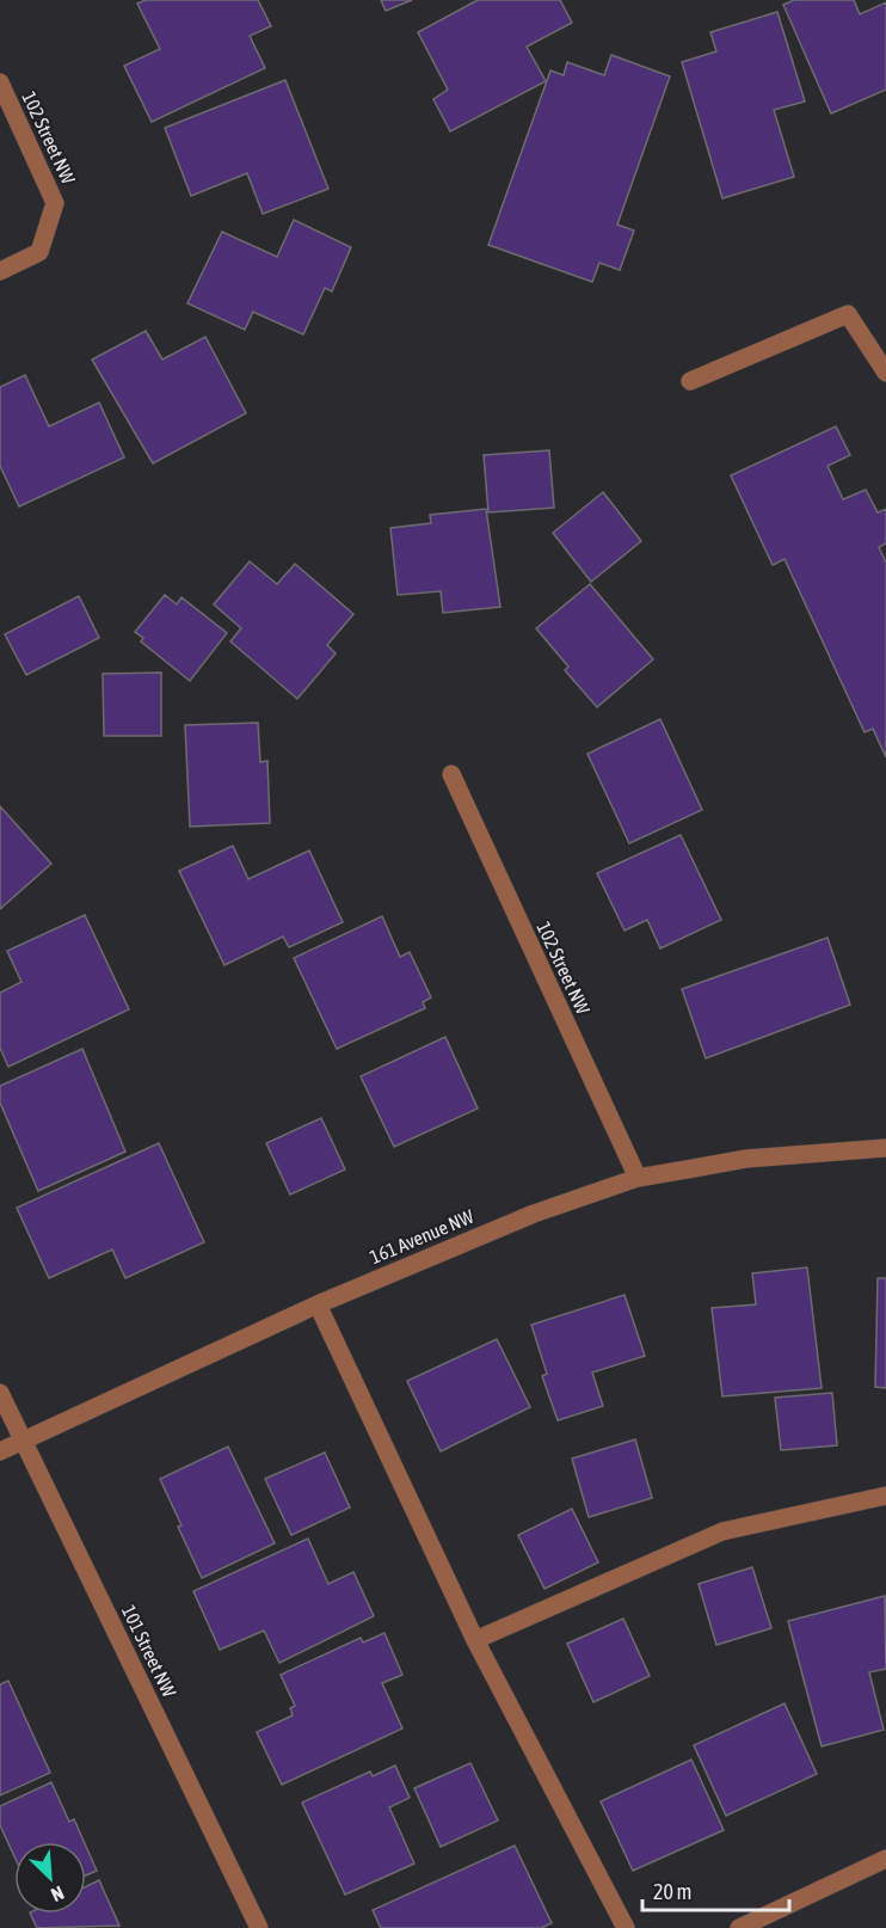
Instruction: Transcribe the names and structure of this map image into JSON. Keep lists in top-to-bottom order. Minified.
{"streets":{"street":["102 Street NW","161 Avenue NW","101 Street NW"]},"crossings":[["102 Street NW","161 Avenue NW"],["161 Avenue NW","101 Street NW"]],"scale_bar":"20 m","north":"bottom right"}
